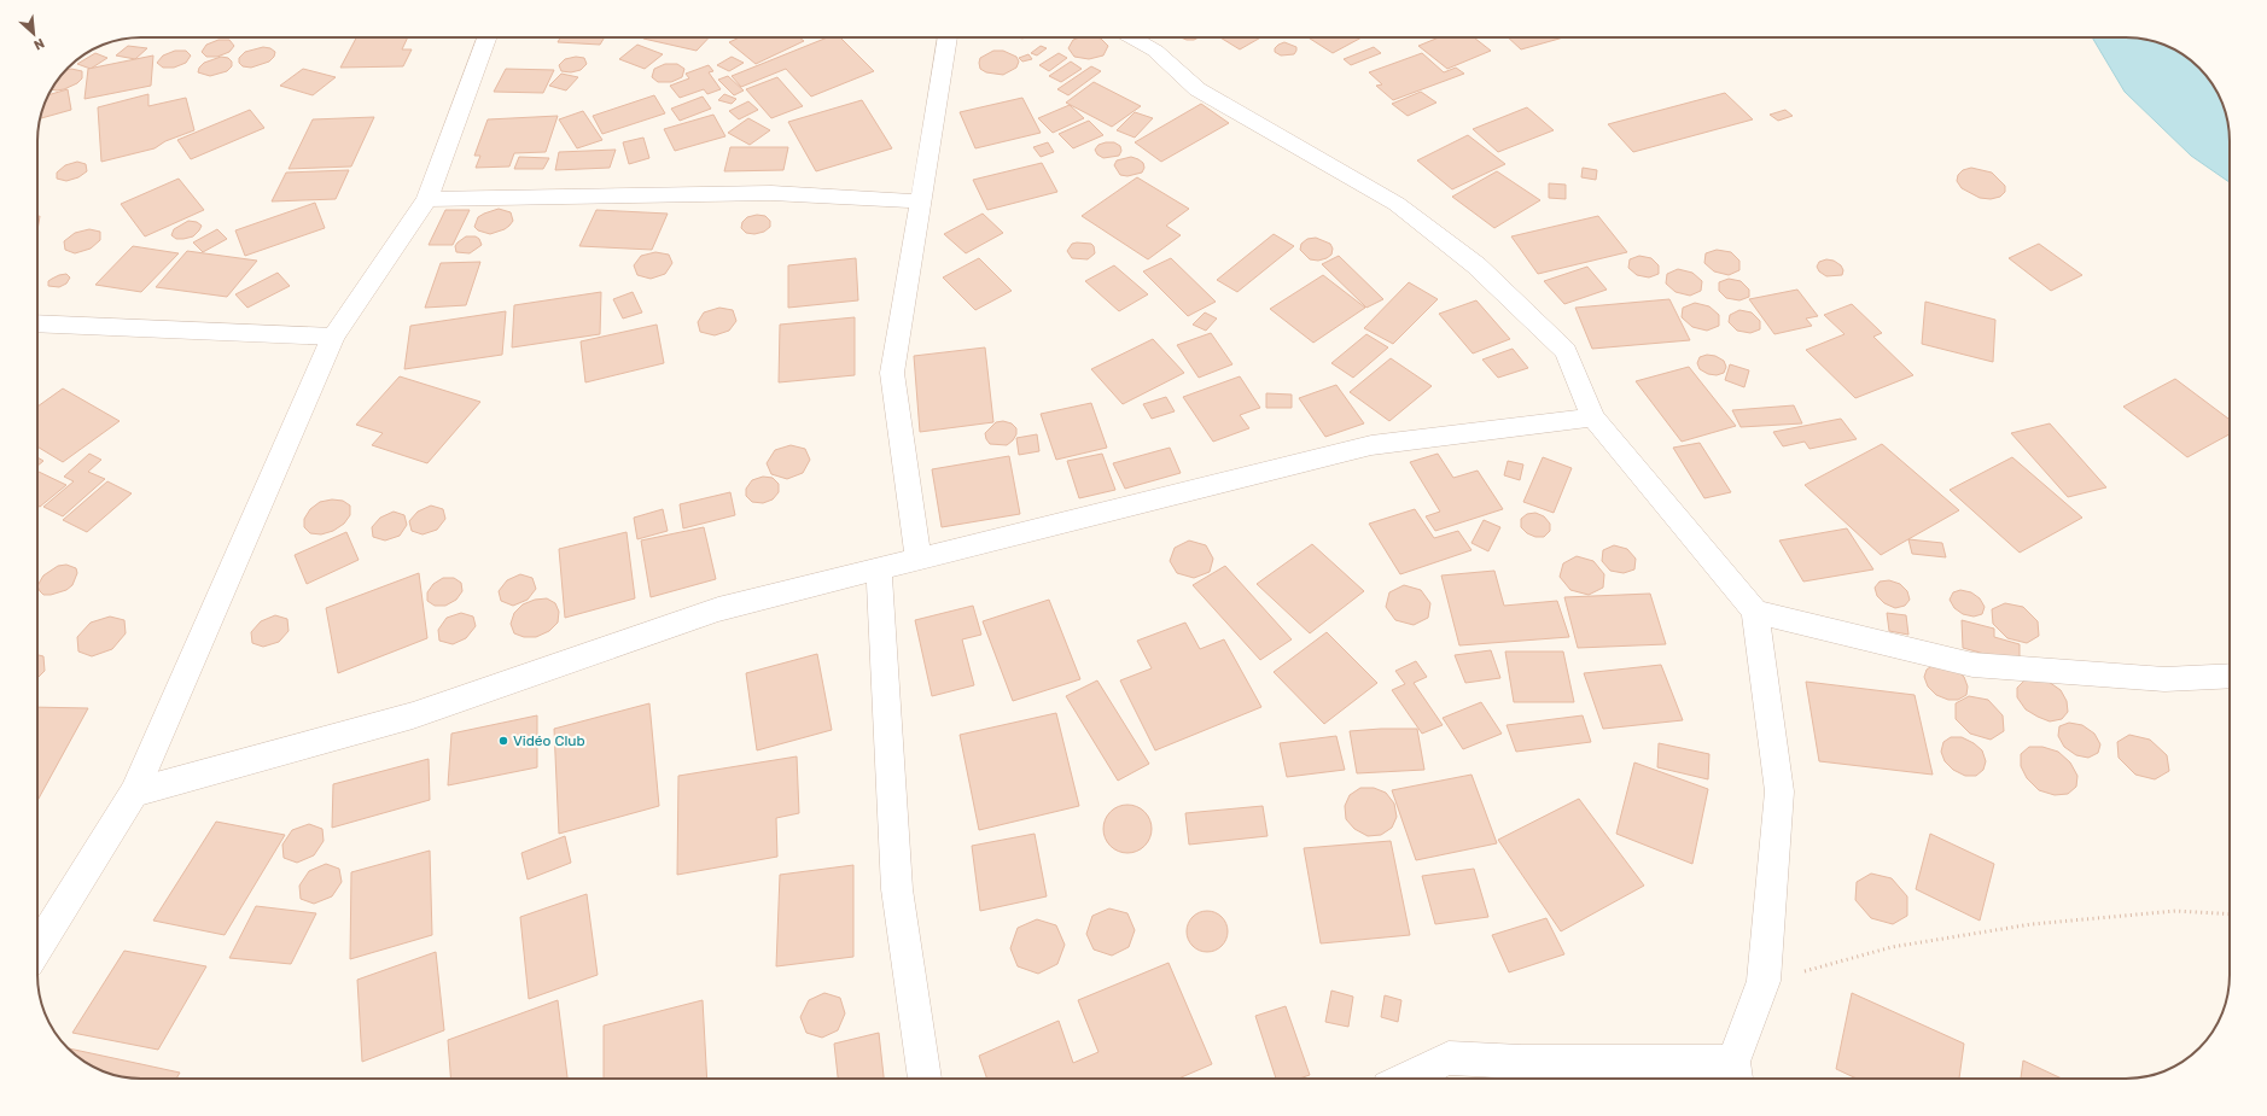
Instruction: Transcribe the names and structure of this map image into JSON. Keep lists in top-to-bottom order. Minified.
{"places":["Vidéo Club"],"north":"bottom right"}
